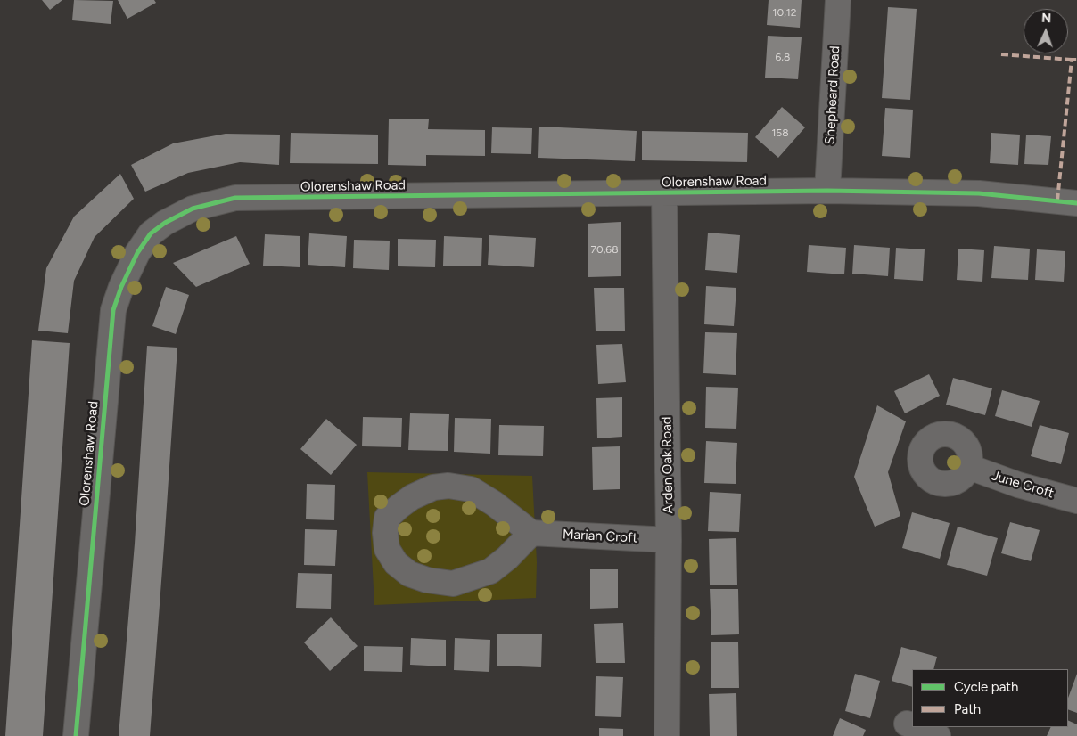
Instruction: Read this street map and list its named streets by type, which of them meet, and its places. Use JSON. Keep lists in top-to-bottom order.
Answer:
{
  "streets": {
    "street": [
      "Shepheard Road",
      "Olorenshaw Road",
      "Arden Oak Road",
      "June Croft",
      "Marian Croft"
    ]
  },
  "crossings": [
    ["Shepheard Road", "Olorenshaw Road"],
    ["Olorenshaw Road", "Arden Oak Road"],
    ["Arden Oak Road", "Marian Croft"]
  ],
  "house_numbers": [
    "10,12",
    "6,8",
    "158",
    "70,68"
  ],
  "legend": ["Cycle path", "Path"],
  "north": "top"
}
